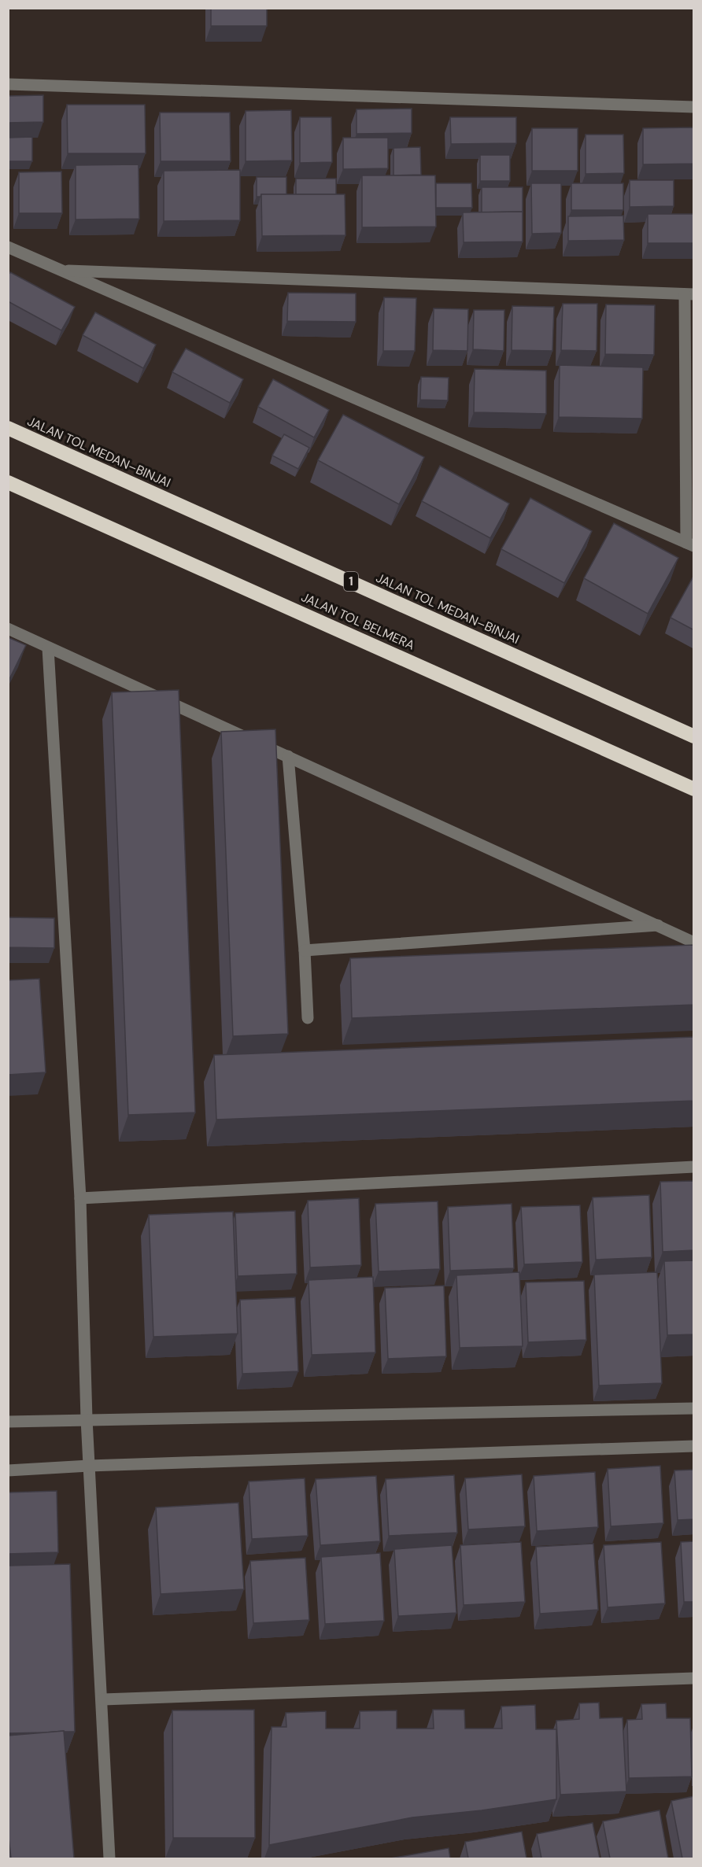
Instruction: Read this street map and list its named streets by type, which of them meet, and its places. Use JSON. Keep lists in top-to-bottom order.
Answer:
{
  "streets": {
    "highway": ["JALAN TOL MEDAN–BINJAI", "1", "JALAN TOL BELMERA"]
  }
}
